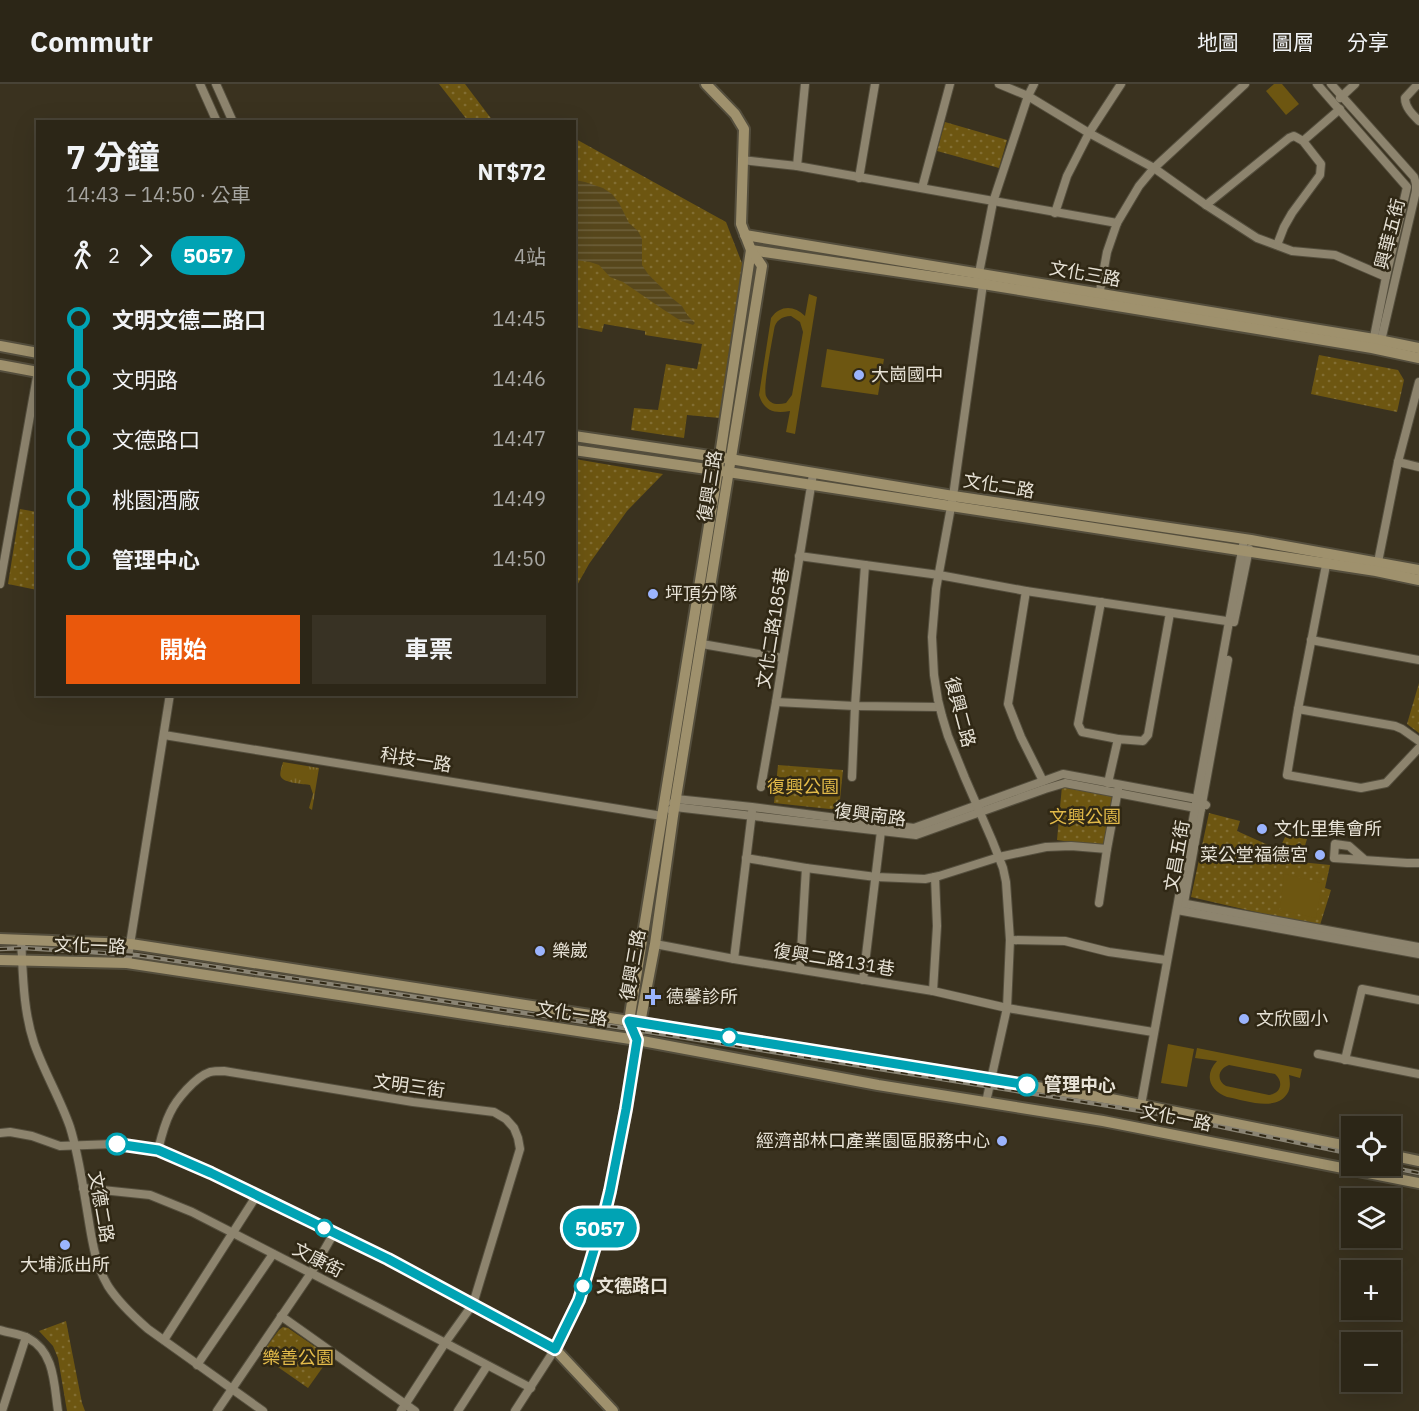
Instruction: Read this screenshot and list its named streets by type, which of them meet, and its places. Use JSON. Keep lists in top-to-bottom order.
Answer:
{
  "streets": {
    "street": [
      "興華五街",
      "文化三路",
      "復興三路",
      "文化二路",
      "文化二路185巷",
      "復興二路",
      "科技一路",
      "復興南路",
      "文昌五街",
      "文化一路",
      "復興二路131巷",
      "文明三街",
      "文德二路",
      "文康街"
    ]
  },
  "crossings": [
    ["興華五街", "文化三路"],
    ["文化三路", "復興三路"],
    ["文化三路", "復興二路"],
    ["復興三路", "文化二路"],
    ["復興三路", "科技一路"],
    ["復興三路", "復興南路"],
    ["復興三路", "文化一路"],
    ["復興三路", "復興二路131巷"],
    ["文化二路", "文化二路185巷"],
    ["文化二路", "復興二路"],
    ["文化二路", "文昌五街"],
    ["復興二路", "復興南路"],
    ["復興二路", "文化一路"],
    ["復興二路", "復興二路131巷"],
    ["復興南路", "文昌五街"],
    ["文昌五街", "文化一路"],
    ["文昌五街", "復興二路131巷"],
    ["文化一路", "文德二路"],
    ["文德二路", "文康街"]
  ],
  "parks": ["復興公園", "文興公園", "樂善公園"],
  "places": {
    "other": [
      "大崗國中",
      "坪頂分隊",
      "文化里集會所",
      "菜公堂福德宮",
      "樂崴",
      "文欣國小",
      "管理中心",
      "經濟部林口產業園區服務中心",
      "大埔派出所",
      "文德路口"
    ],
    "health": ["德馨診所"]
  },
  "lines": ["bus line 5057"],
  "page": {
    "header": "Commutr",
    "nav": ["地圖", "圖層", "分享"],
    "on_map": "5057",
    "heading": ["7 分鐘", "14:43 – 14:50 · 公車", "NT$72"],
    "legs": ["2", "5057", "4站"],
    "list": [
      {
        "name": "文明文德二路口",
        "value": "14:45"
      },
      {
        "name": "文明路",
        "value": "14:46"
      },
      {
        "name": "文德路口",
        "value": "14:47"
      },
      {
        "name": "桃園酒廠",
        "value": "14:49"
      },
      {
        "name": "管理中心",
        "value": "14:50"
      }
    ],
    "buttons": ["開始", "車票"],
    "map_buttons": ["+", "−"]
  }
}
